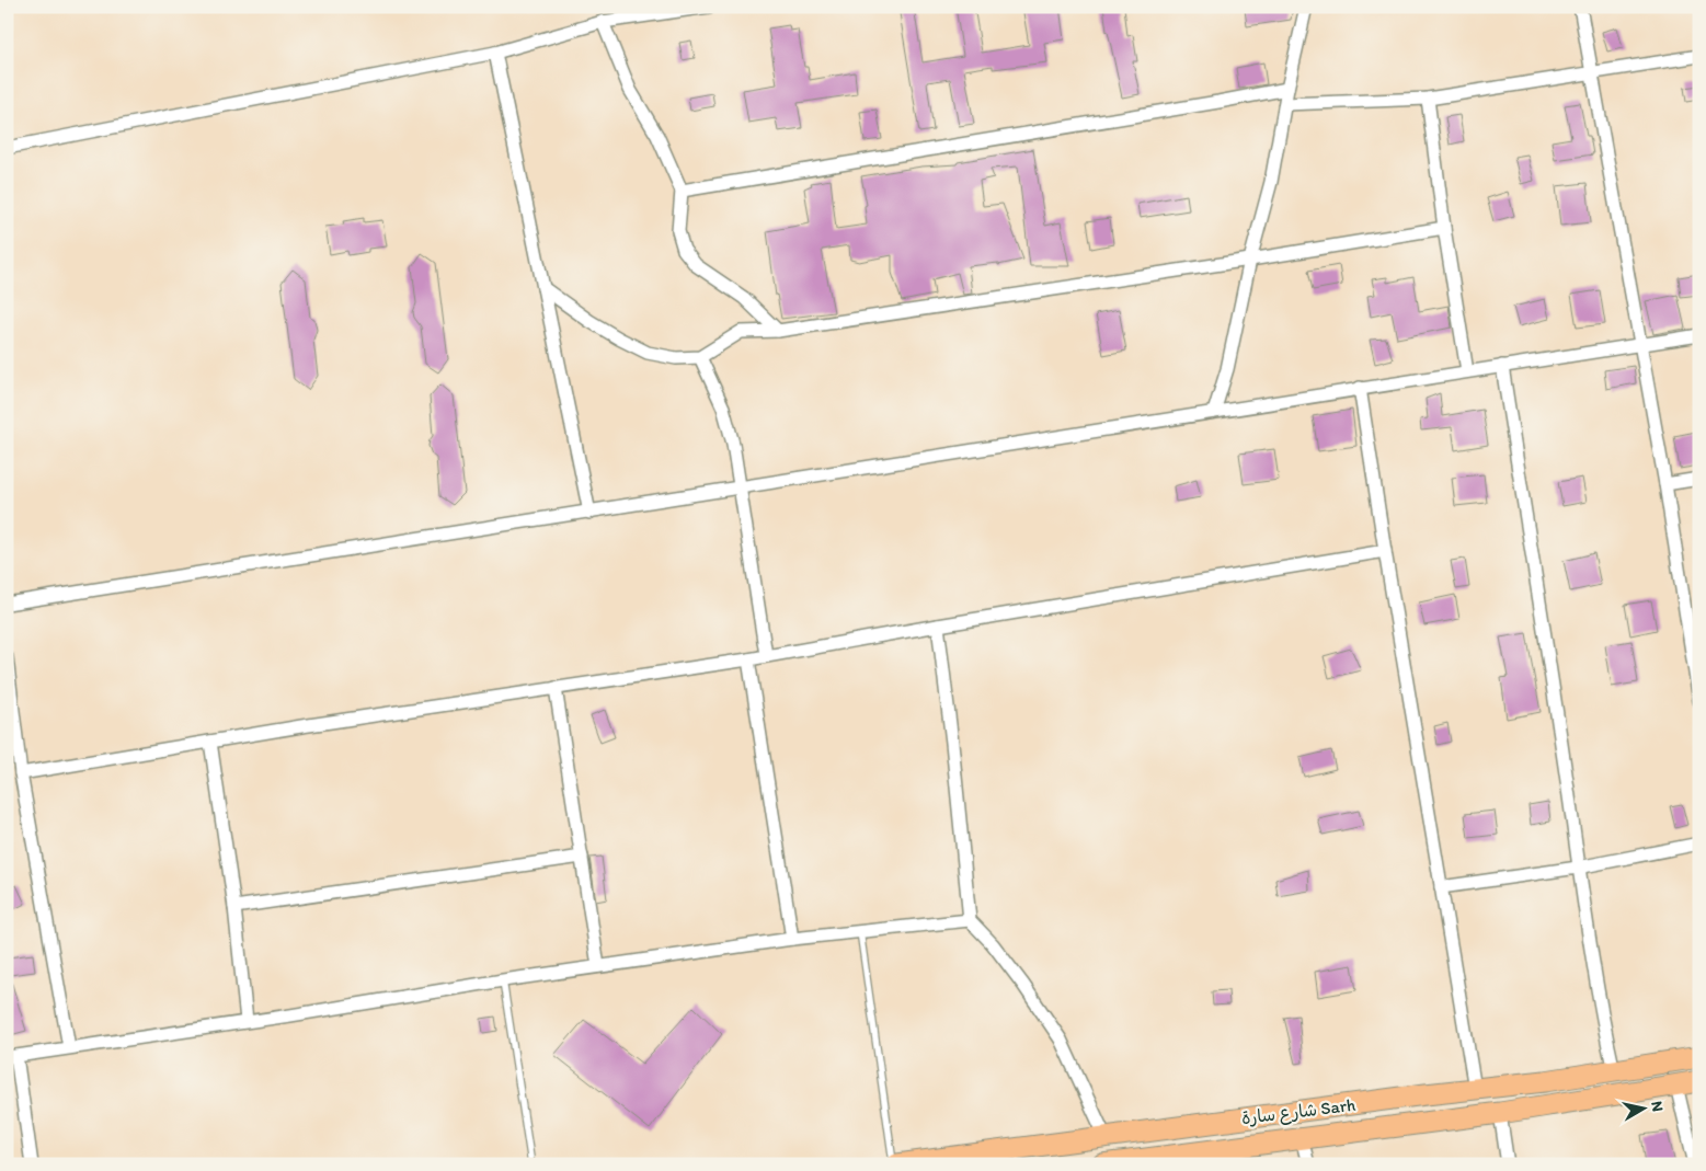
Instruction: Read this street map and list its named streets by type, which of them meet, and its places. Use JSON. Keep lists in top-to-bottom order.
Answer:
{
  "streets": {
    "highway": ["شارع سارة Sarh"]
  },
  "north": "right"
}
